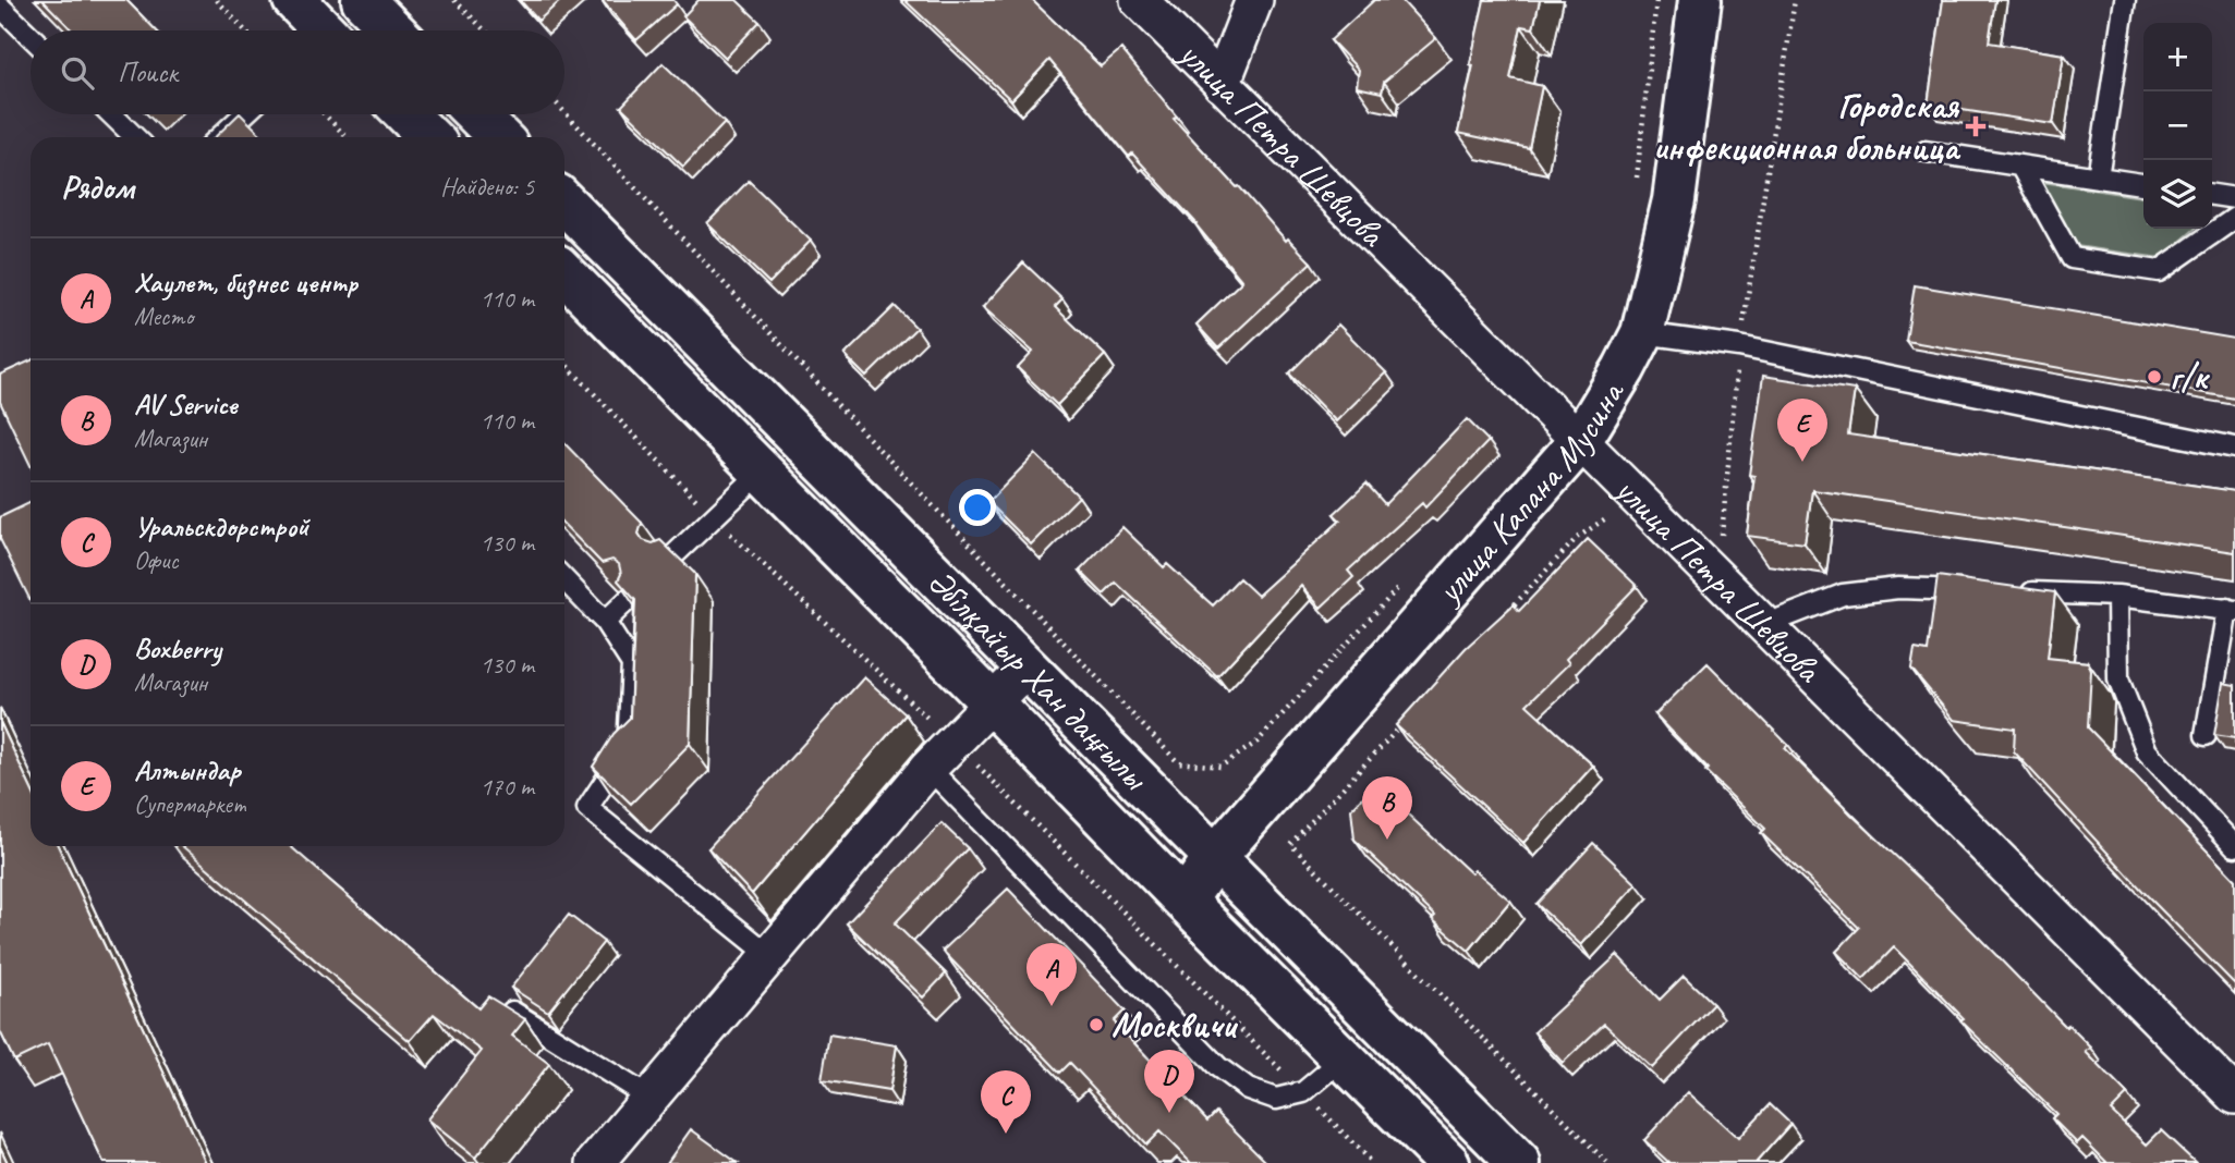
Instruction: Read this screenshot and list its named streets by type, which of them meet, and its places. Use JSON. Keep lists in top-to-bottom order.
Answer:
{
  "streets": {
    "main road": ["улица Капана Мусина", "Әбілқайыр Хан даңғылы"],
    "street": ["улица Петра Шевцова"]
  },
  "crossings": [
    ["улица Петра Шевцова", "улица Капана Мусина"],
    ["улица Капана Мусина", "Әбілқайыр Хан даңғылы"]
  ],
  "places": {
    "health": ["Городская инфекционная больница"],
    "other": ["г/к", "Москвичи"]
  },
  "page": {
    "map_buttons": ["+", "−"],
    "search": "Поиск",
    "heading": ["Рядом", "Найдено: 5"],
    "list": [
      {
        "mark": "A",
        "name": "Хаулет, бизнес центр",
        "note": "Место",
        "value": "110 m"
      },
      {
        "mark": "B",
        "name": "AV Service",
        "note": "Магазин",
        "value": "110 m"
      },
      {
        "mark": "C",
        "name": "Уральскдорстрой",
        "note": "Офис",
        "value": "130 m"
      },
      {
        "mark": "D",
        "name": "Boxberry",
        "note": "Магазин",
        "value": "130 m"
      },
      {
        "mark": "E",
        "name": "Алтындар",
        "note": "Супермаркет",
        "value": "170 m"
      }
    ],
    "pins": [
      "E",
      "B",
      "A",
      "D",
      "C"
    ]
  }
}
